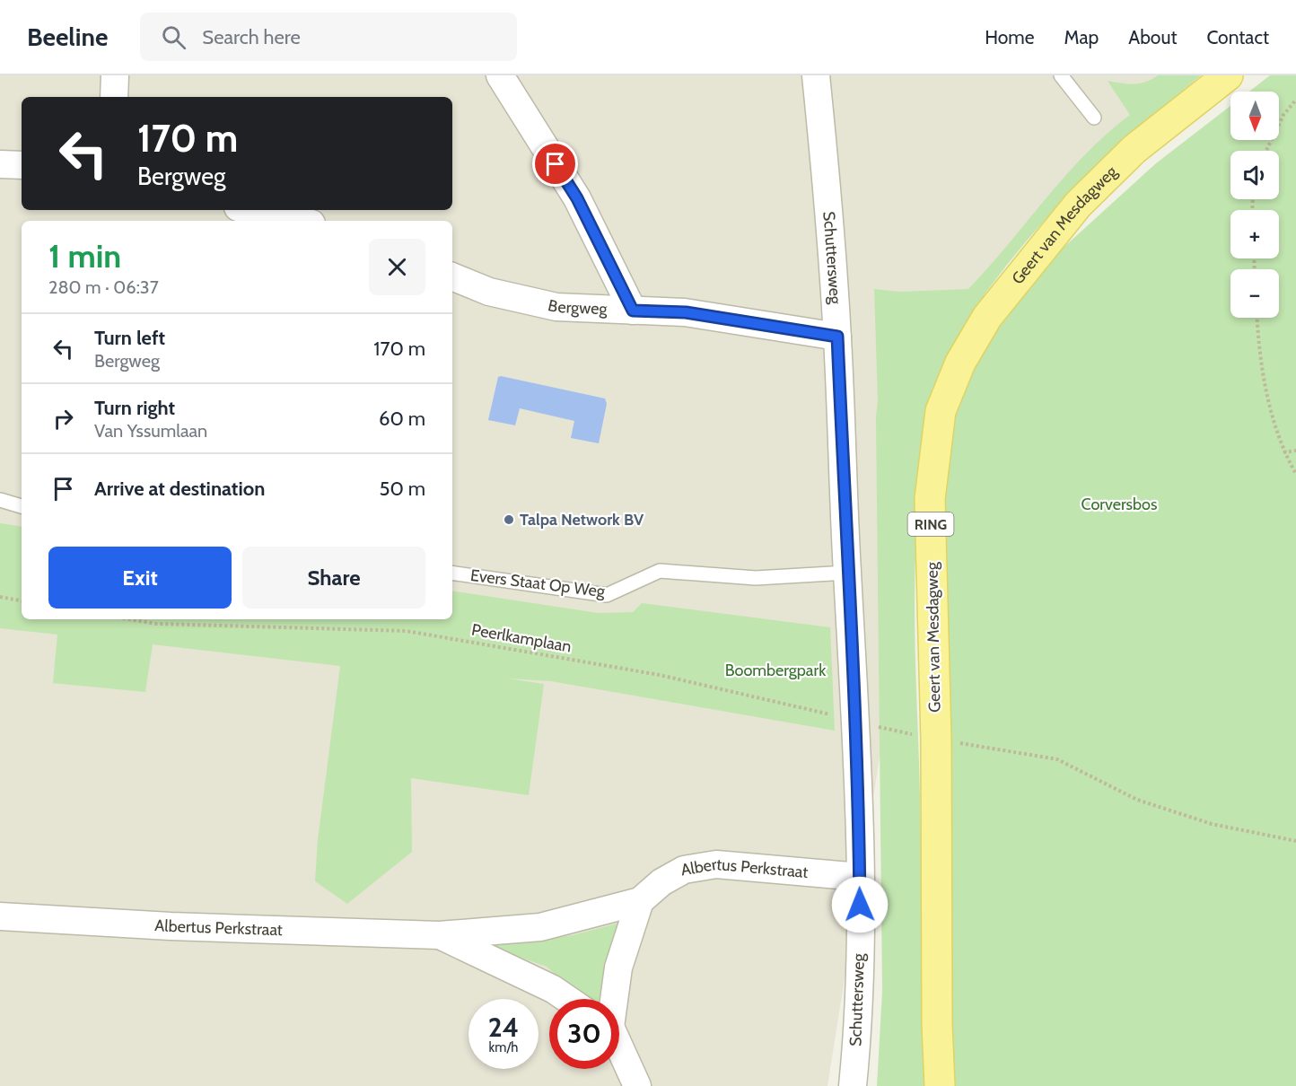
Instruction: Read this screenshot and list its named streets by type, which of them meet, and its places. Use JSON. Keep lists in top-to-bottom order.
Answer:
{
  "streets": {
    "main road": ["Geert van Mesdagweg", "RING"],
    "street": ["Schuttersweg", "Bergweg", "Albertus Perkstraat"],
    "lane": ["Evers Staat Op Weg"],
    "path": ["Peerlkamplaan"]
  },
  "crossings": [
    ["Geert van Mesdagweg", "Peerlkamplaan"],
    ["Schuttersweg", "Bergweg"],
    ["Schuttersweg", "Evers Staat Op Weg"],
    ["Schuttersweg", "Peerlkamplaan"],
    ["Schuttersweg", "Albertus Perkstraat"]
  ],
  "parks": ["Corversbos", "Boombergpark"],
  "places": ["Talpa Network BV"],
  "north": "bottom",
  "page": {
    "header": "Beeline",
    "search": "Search here",
    "nav": [
      "Home",
      "Map",
      "About",
      "Contact"
    ],
    "map_buttons": ["+", "−"],
    "turn": ["170 m", "Bergweg"],
    "heading": ["1 min", "280 m · 06:37"],
    "list": [
      {
        "name": "Turn left",
        "note": "Bergweg",
        "value": "170 m"
      },
      {
        "name": "Turn right",
        "note": "Van Yssumlaan",
        "value": "60 m"
      },
      {
        "name": "Arrive at destination",
        "value": "50 m"
      }
    ],
    "buttons": ["Exit", "Share"],
    "speed": "24 km/h",
    "limit": "30"
  }
}
